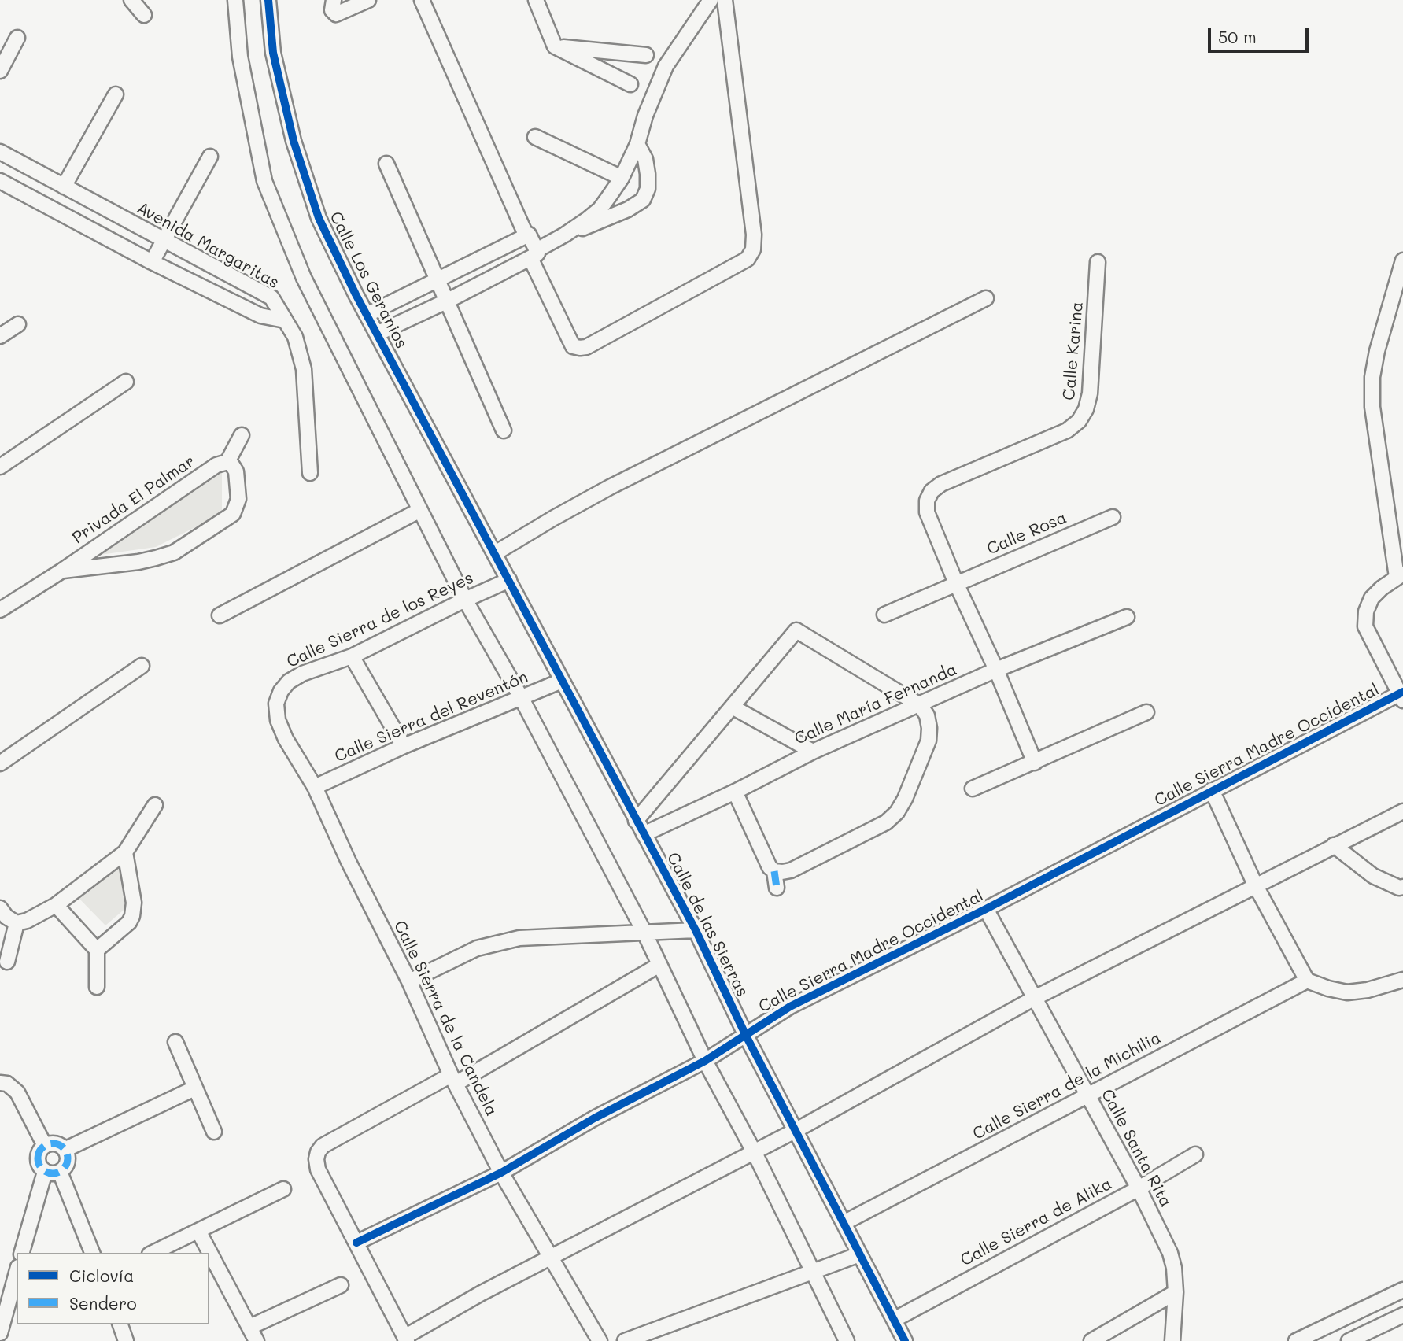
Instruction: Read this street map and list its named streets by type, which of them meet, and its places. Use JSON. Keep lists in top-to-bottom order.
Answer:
{
  "streets": {
    "street": [
      "Avenida Margaritas",
      "Calle Los Geranios",
      "Calle Karina",
      "Privada El Palmar",
      "Calle Rosa",
      "Calle Sierra de los Reyes",
      "Calle María Fernanda",
      "Calle Sierra del Reventón",
      "Calle Sierra Madre Occidental",
      "Calle de las Sierras",
      "Calle Sierra de la Candela",
      "Calle Sierra de la Michilia",
      "Calle Santa Rita",
      "Calle Sierra de Alika"
    ]
  },
  "crossings": [
    ["Calle Los Geranios", "Calle de las Sierras"],
    ["Calle Karina", "Calle Rosa"],
    ["Calle Sierra de los Reyes", "Calle de las Sierras"],
    ["Calle Sierra de los Reyes", "Calle Sierra de la Candela"],
    ["Calle María Fernanda", "Calle de las Sierras"],
    ["Calle Sierra del Reventón", "Calle de las Sierras"],
    ["Calle Sierra del Reventón", "Calle Sierra de la Candela"],
    ["Calle Sierra Madre Occidental", "Calle de las Sierras"],
    ["Calle Sierra Madre Occidental", "Calle Sierra de la Candela"],
    ["Calle Sierra Madre Occidental", "Calle Santa Rita"],
    ["Calle de las Sierras", "Calle Sierra de la Michilia"],
    ["Calle de las Sierras", "Calle Sierra de Alika"],
    ["Calle Sierra de la Michilia", "Calle Santa Rita"],
    ["Calle Santa Rita", "Calle Sierra de Alika"]
  ],
  "legend": ["Ciclovía", "Sendero"],
  "scale_bar": "50 m"
}
